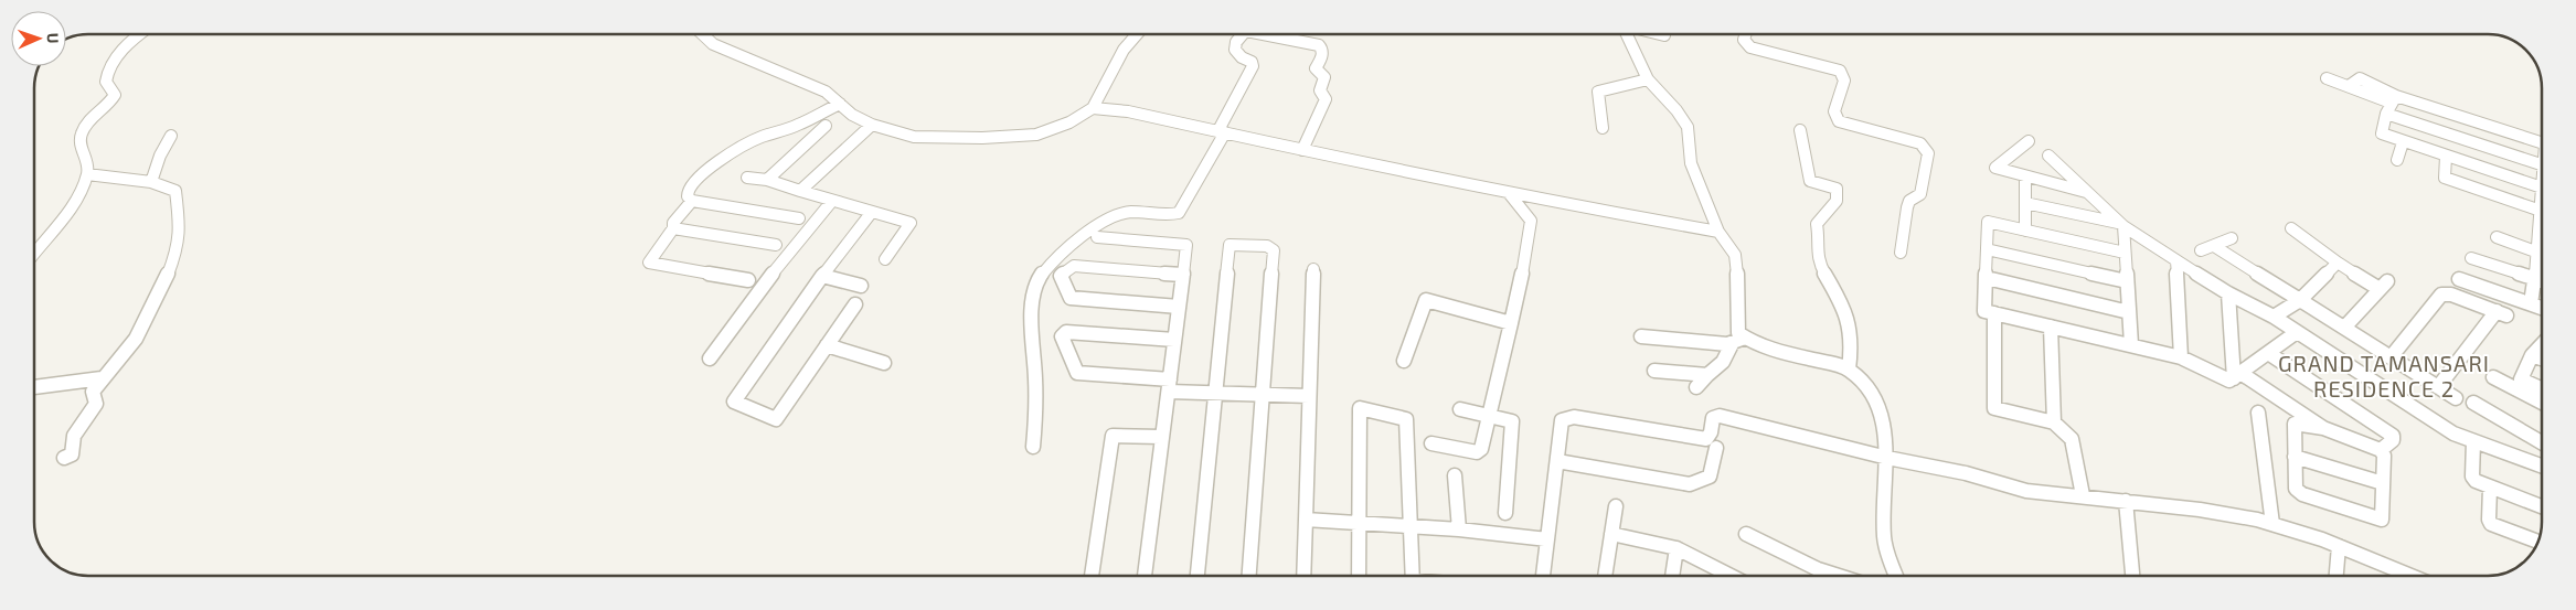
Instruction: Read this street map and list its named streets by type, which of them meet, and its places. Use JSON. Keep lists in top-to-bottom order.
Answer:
{
  "districts": ["GRAND TAMANSARI RESIDENCE 2"],
  "north": "right"
}
